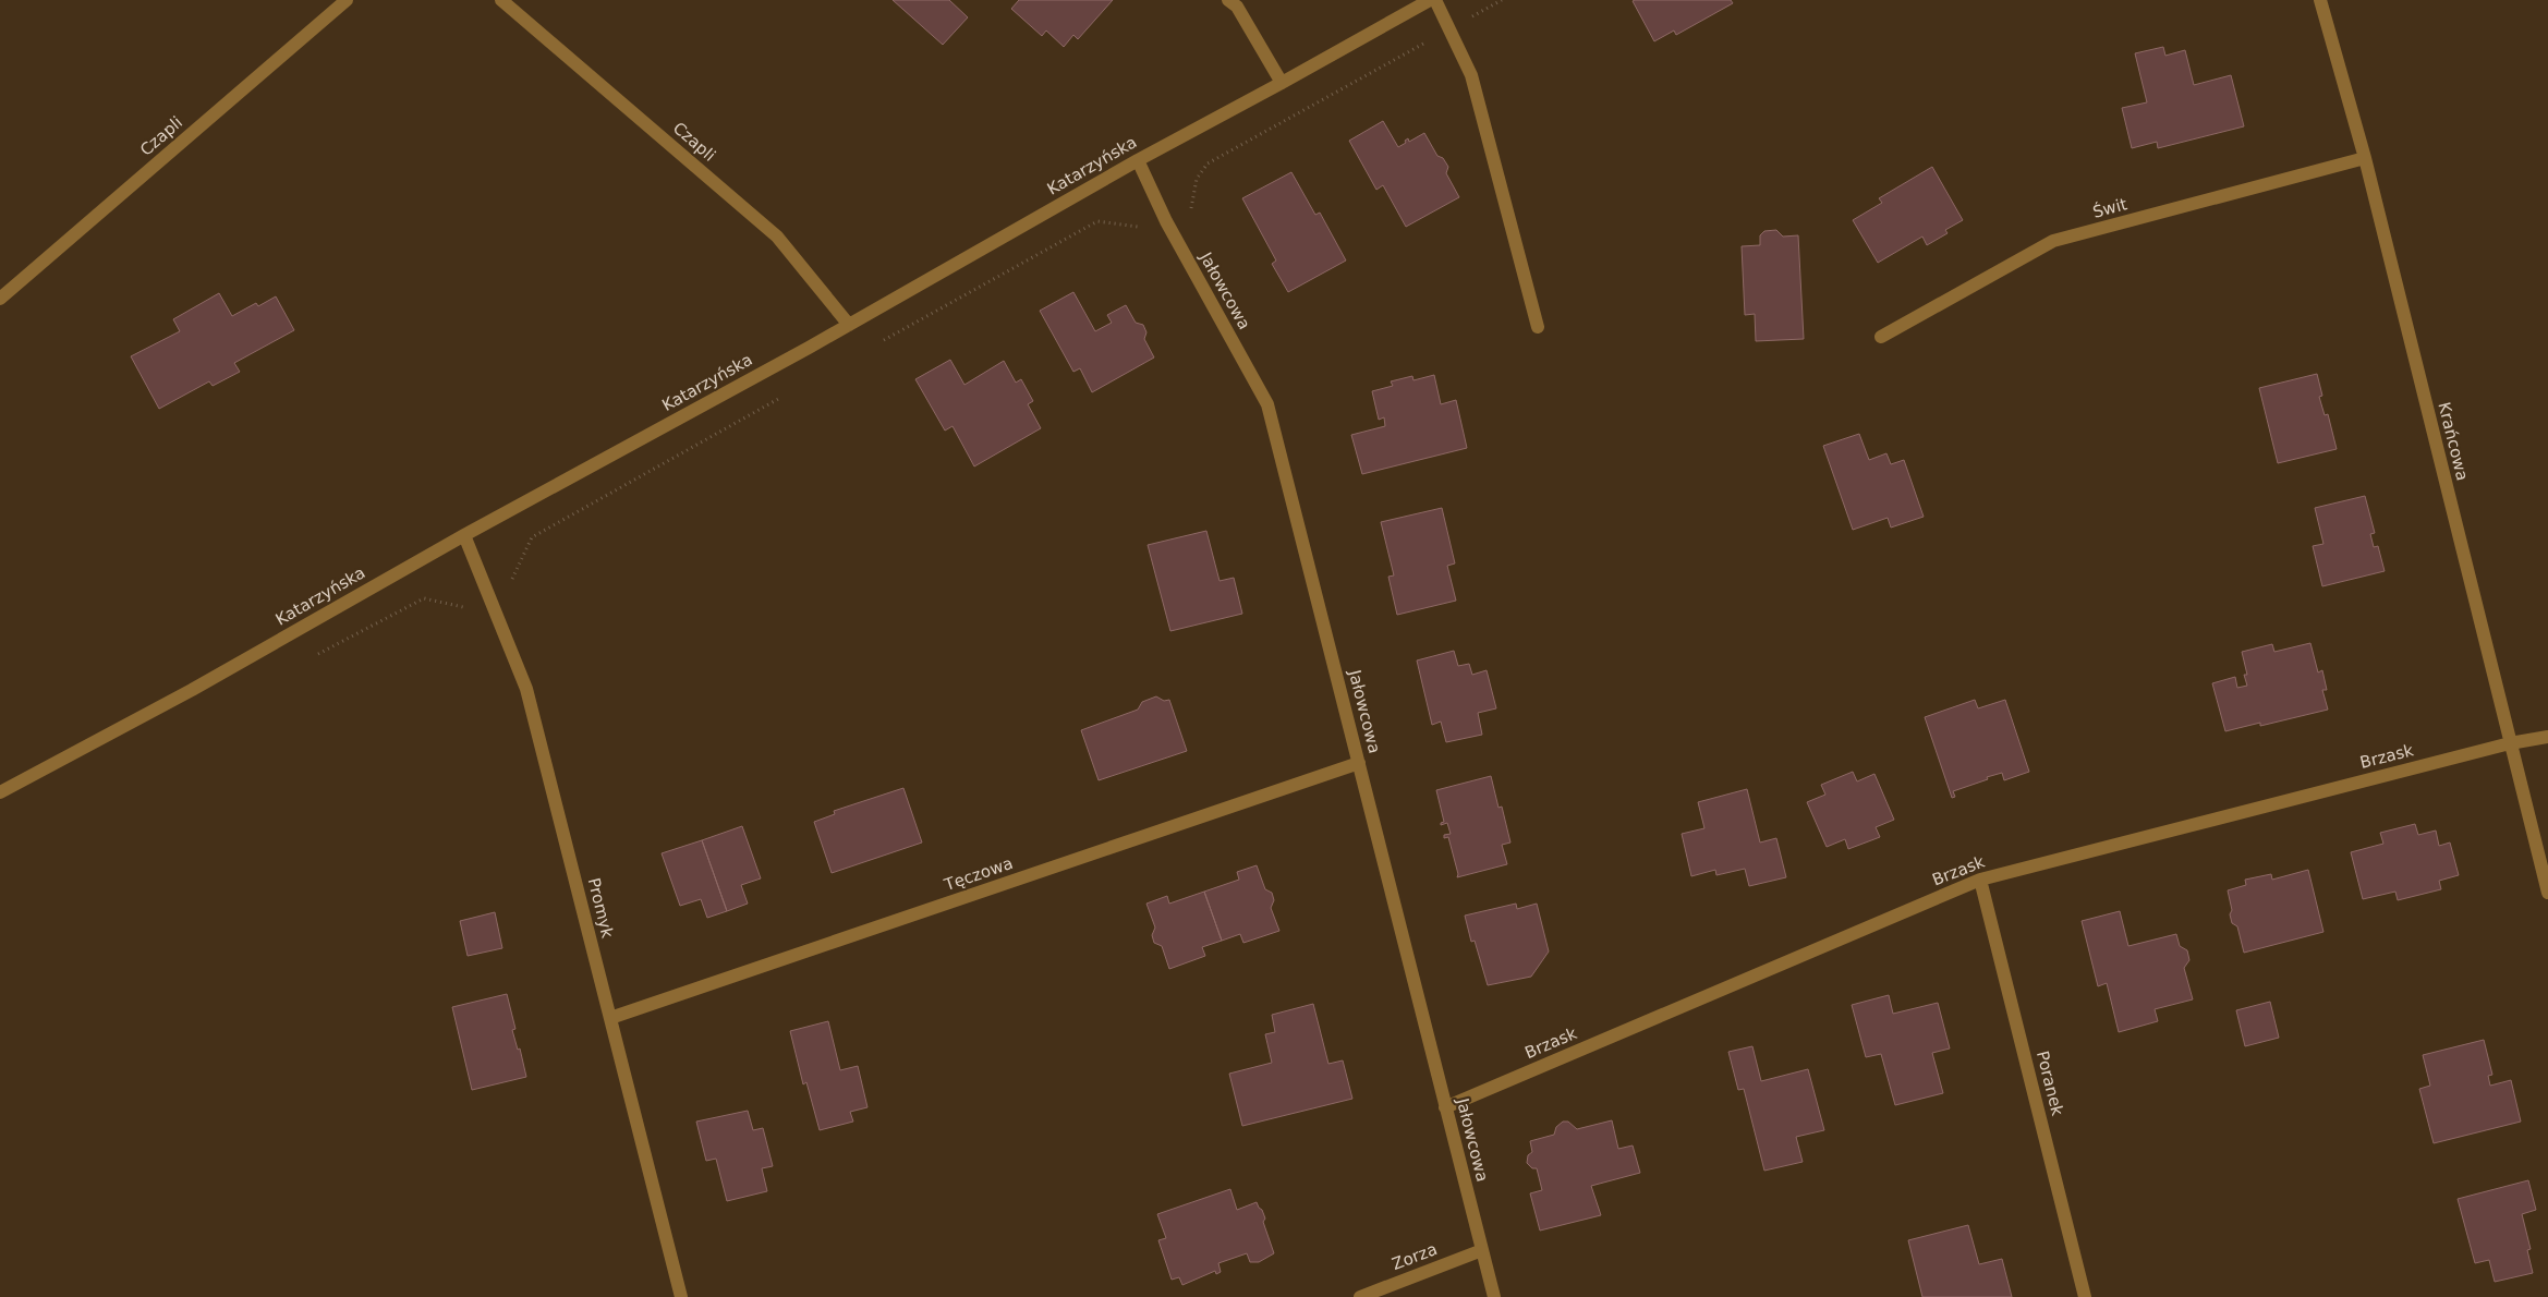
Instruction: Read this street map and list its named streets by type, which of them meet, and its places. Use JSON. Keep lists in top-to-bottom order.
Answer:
{
  "streets": {
    "street": [
      "Czapli",
      "Katarzyńska",
      "Świt",
      "Jałowcowa",
      "Krańcowa",
      "Brzask",
      "Tęczowa",
      "Promyk",
      "Poranek",
      "Zorza"
    ]
  },
  "crossings": [
    ["Czapli", "Katarzyńska"],
    ["Katarzyńska", "Jałowcowa"],
    ["Katarzyńska", "Promyk"],
    ["Świt", "Krańcowa"],
    ["Jałowcowa", "Brzask"],
    ["Jałowcowa", "Tęczowa"],
    ["Jałowcowa", "Zorza"],
    ["Krańcowa", "Brzask"],
    ["Brzask", "Poranek"],
    ["Tęczowa", "Promyk"]
  ]
}
